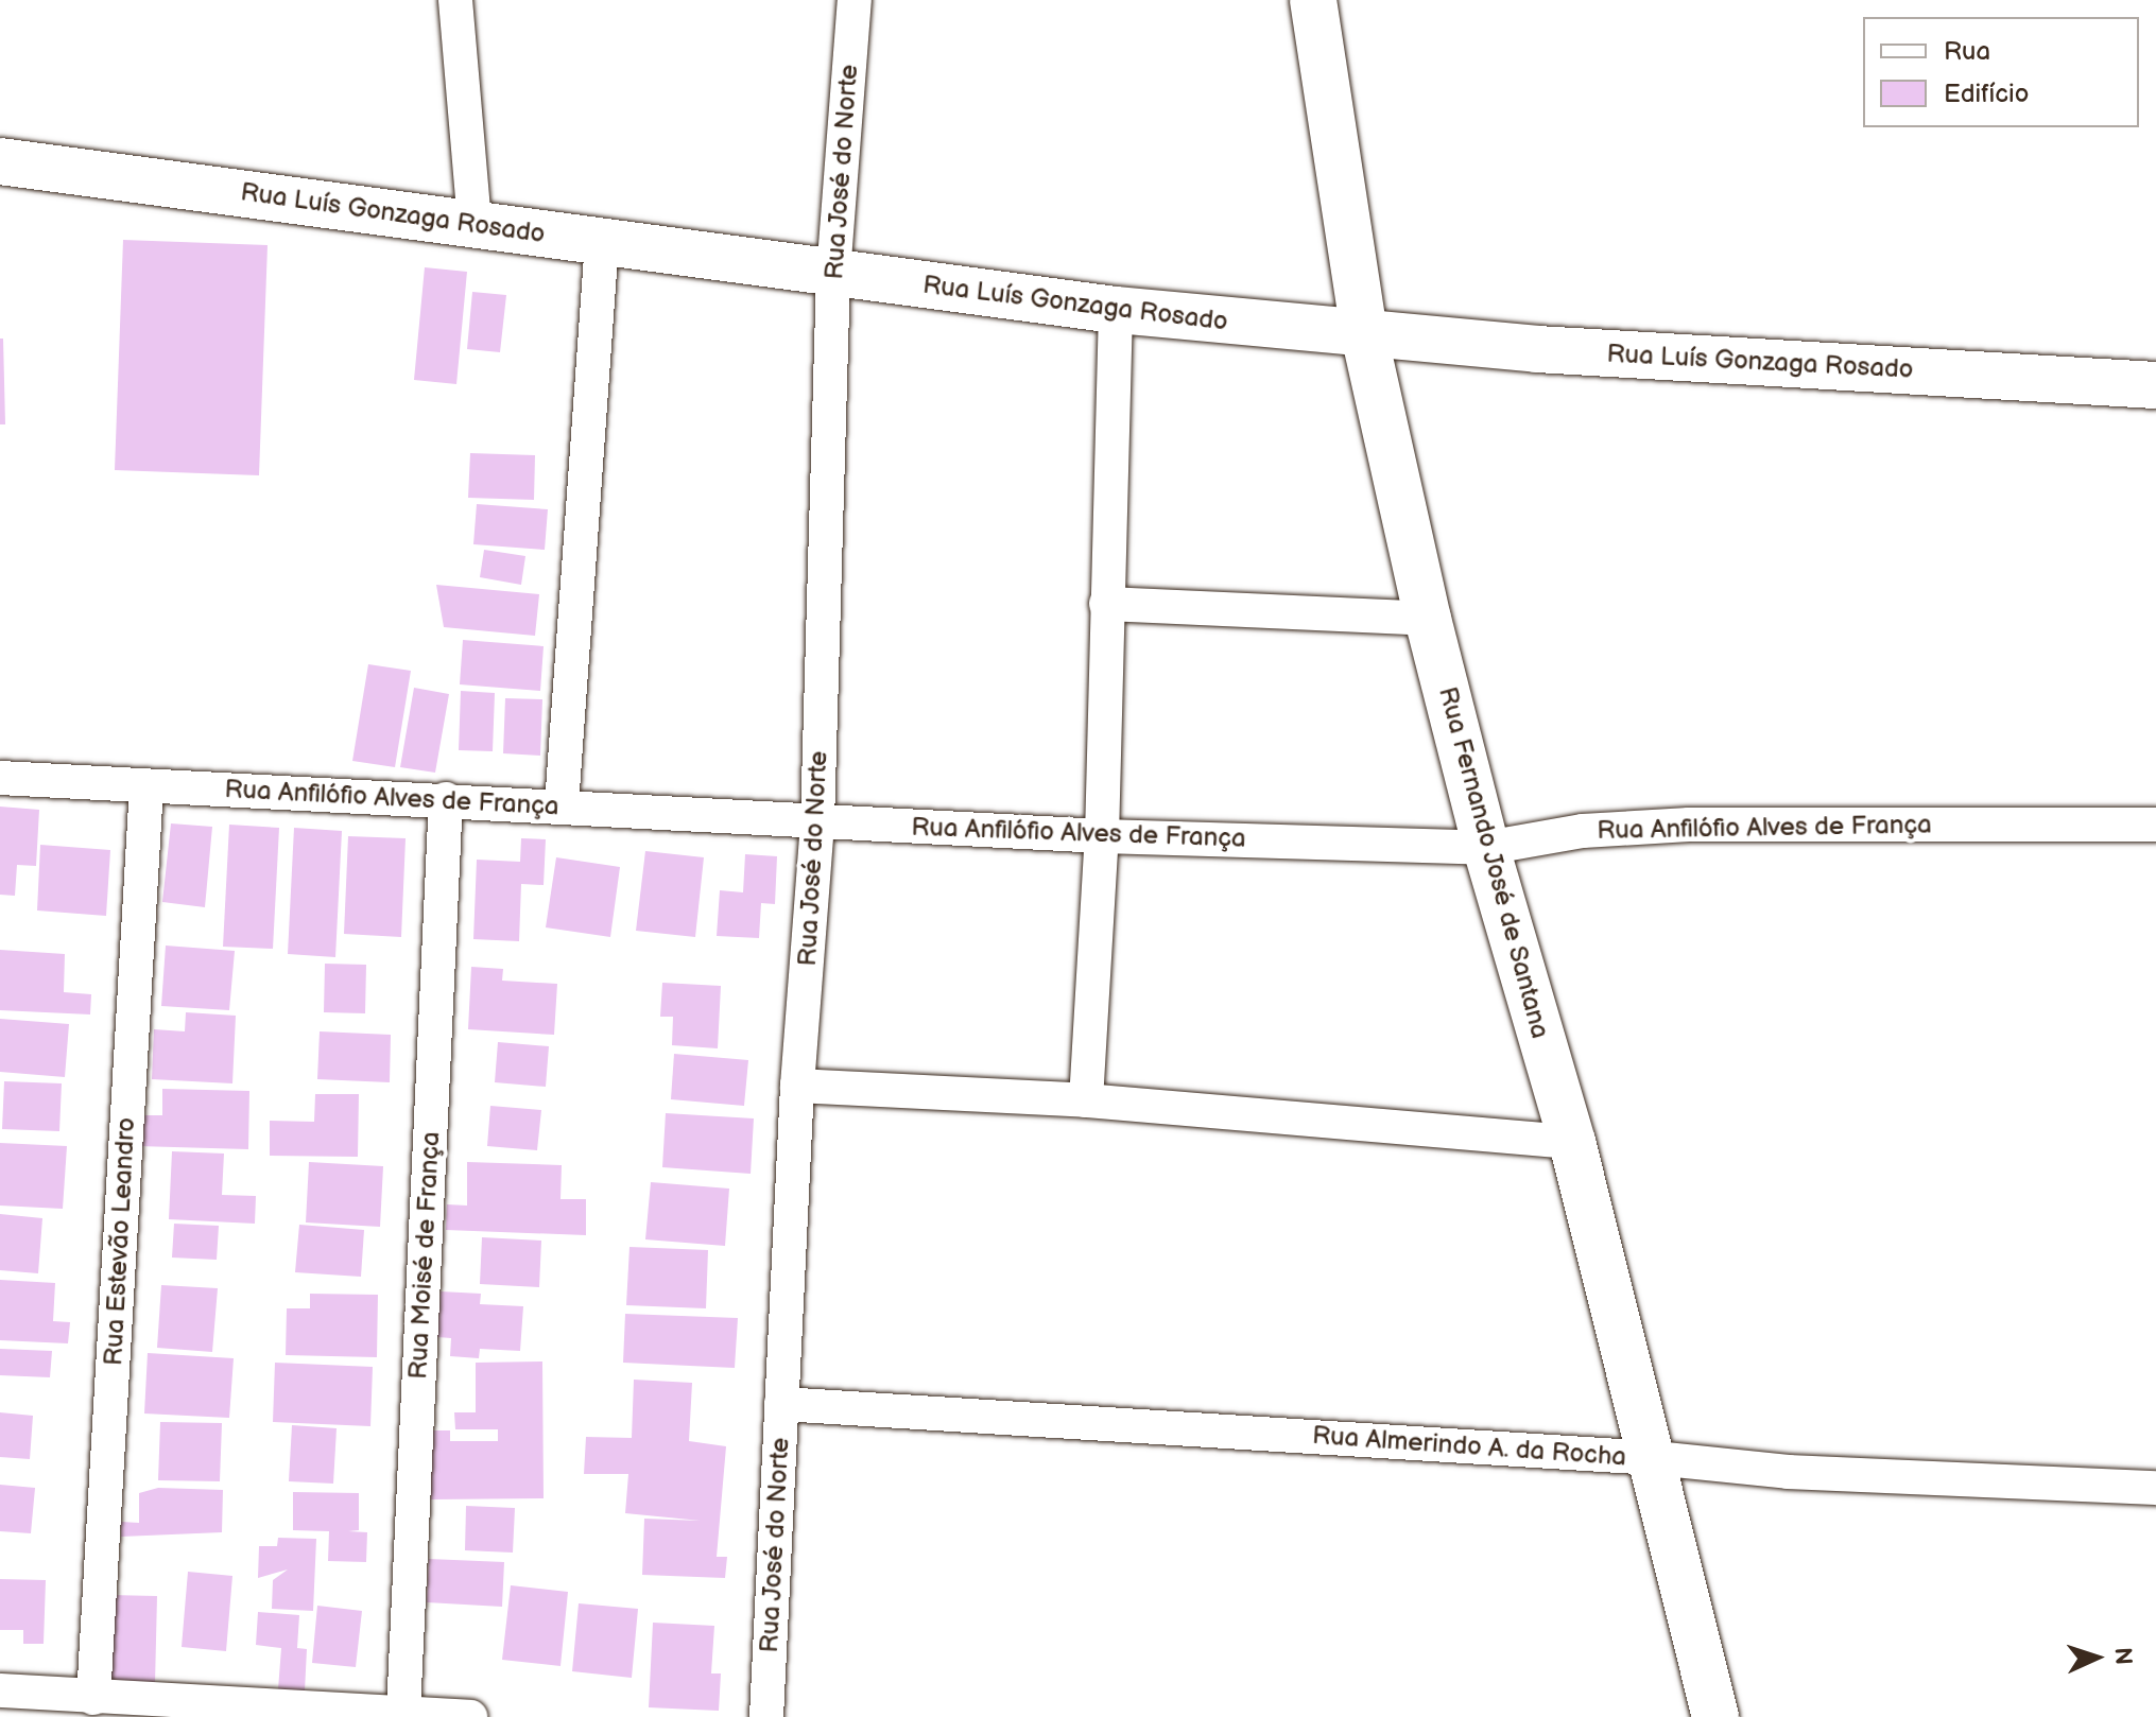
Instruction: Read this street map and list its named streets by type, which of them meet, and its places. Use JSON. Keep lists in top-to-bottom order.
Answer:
{
  "streets": {
    "street": [
      "Rua José do Norte",
      "Rua Luís Gonzaga Rosado",
      "Rua Anfilófio Alves de França",
      "Rua Fernando José de Santana",
      "Rua Estevão Leandro",
      "Rua Moisé de França",
      "Rua Almerindo A. da Rocha"
    ]
  },
  "crossings": [
    ["Rua José do Norte", "Rua Luís Gonzaga Rosado"],
    ["Rua José do Norte", "Rua Anfilófio Alves de França"],
    ["Rua José do Norte", "Rua Almerindo A. da Rocha"],
    ["Rua Luís Gonzaga Rosado", "Rua Fernando José de Santana"],
    ["Rua Anfilófio Alves de França", "Rua Fernando José de Santana"],
    ["Rua Anfilófio Alves de França", "Rua Estevão Leandro"],
    ["Rua Anfilófio Alves de França", "Rua Moisé de França"],
    ["Rua Fernando José de Santana", "Rua Almerindo A. da Rocha"]
  ],
  "legend": ["Rua", "Edifício"],
  "north": "right"
}
